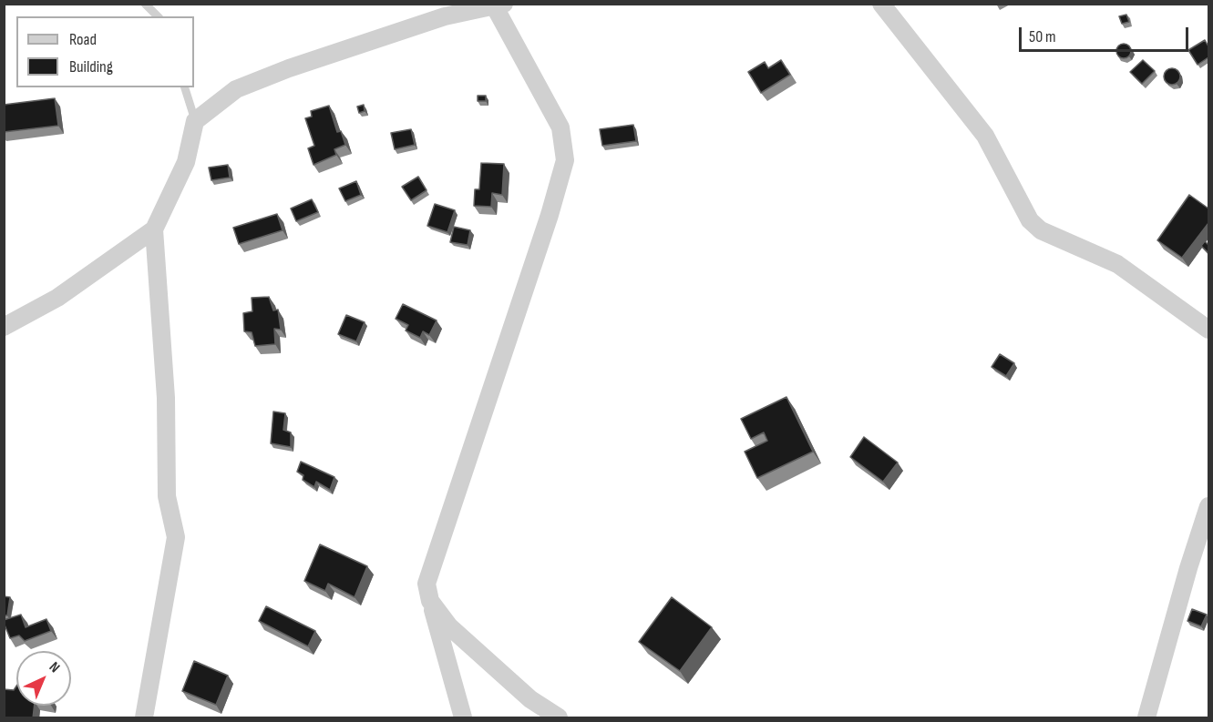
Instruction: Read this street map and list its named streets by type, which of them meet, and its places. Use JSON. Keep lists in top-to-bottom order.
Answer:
{
  "legend": ["Road", "Building"],
  "scale_bar": "50 m",
  "north": "top right"
}
